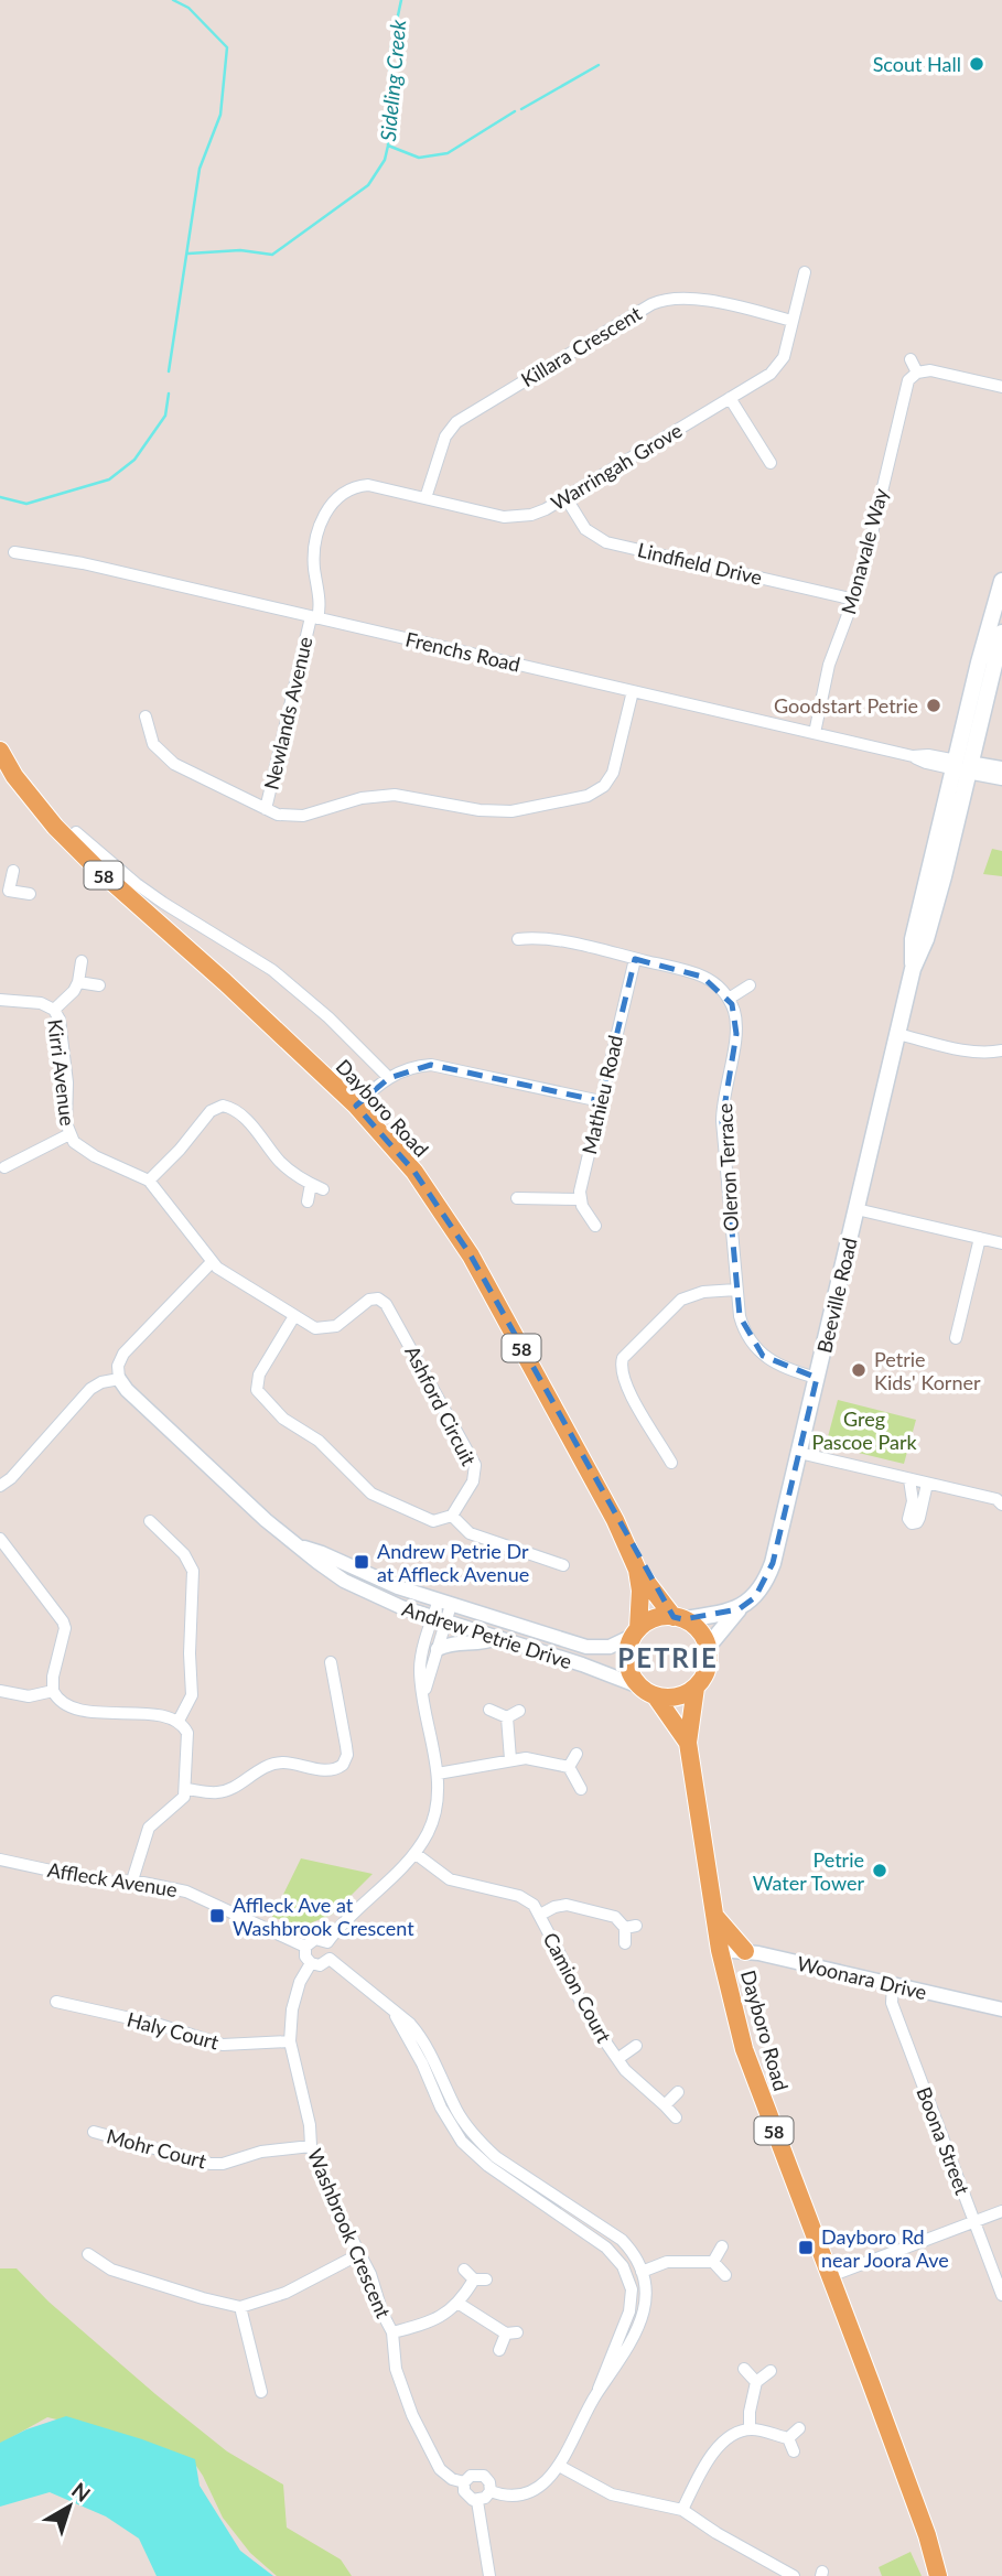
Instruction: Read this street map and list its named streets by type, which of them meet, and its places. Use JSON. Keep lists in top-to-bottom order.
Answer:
{
  "streets": {
    "main road": ["58", "Dayboro Road", "Beeville Road"],
    "street": [
      "Killara Crescent",
      "Warringah Grove",
      "Monavale Way",
      "Lindfield Drive",
      "Frenchs Road",
      "Newlands Avenue",
      "Kirri Avenue",
      "Mathieu Road",
      "Oleron Terrace",
      "Ashford Circuit",
      "Andrew Petrie Drive",
      "Affleck Avenue",
      "Woonara Drive",
      "Camion Court",
      "Haly Court",
      "Boona Street",
      "Mohr Court",
      "Washbrook Crescent"
    ]
  },
  "crossings": [
    ["Killara Crescent", "Warringah Grove"],
    ["Warringah Grove", "Lindfield Drive"],
    ["Warringah Grove", "Frenchs Road"],
    ["Warringah Grove", "Newlands Avenue"],
    ["Monavale Way", "Lindfield Drive"],
    ["Monavale Way", "Frenchs Road"],
    ["Frenchs Road", "Newlands Avenue"],
    ["Frenchs Road", "Beeville Road"],
    ["58", "Dayboro Road"],
    ["58", "Beeville Road"],
    ["58", "Andrew Petrie Drive"],
    ["Kirri Avenue", "Ashford Circuit"],
    ["Dayboro Road", "Beeville Road"],
    ["Dayboro Road", "Andrew Petrie Drive"],
    ["Dayboro Road", "Woonara Drive"],
    ["Oleron Terrace", "Beeville Road"],
    ["Beeville Road", "Andrew Petrie Drive"],
    ["Affleck Avenue", "Washbrook Crescent"],
    ["Woonara Drive", "Boona Street"],
    ["Haly Court", "Washbrook Crescent"],
    ["Mohr Court", "Washbrook Crescent"]
  ],
  "districts": ["PETRIE"],
  "water": ["Sideling Creek"],
  "parks": ["Greg Pascoe Park"],
  "places": {
    "other": [
      "Scout Hall",
      "Goodstart Petrie",
      "Petrie Kids' Korner",
      "Petrie Water Tower"
    ],
    "transit": ["Andrew Petrie Dr at Affleck Avenue", "Affleck Ave at Washbrook Crescent", "Dayboro Rd near Joora Ave"]
  },
  "north": "top right"
}
